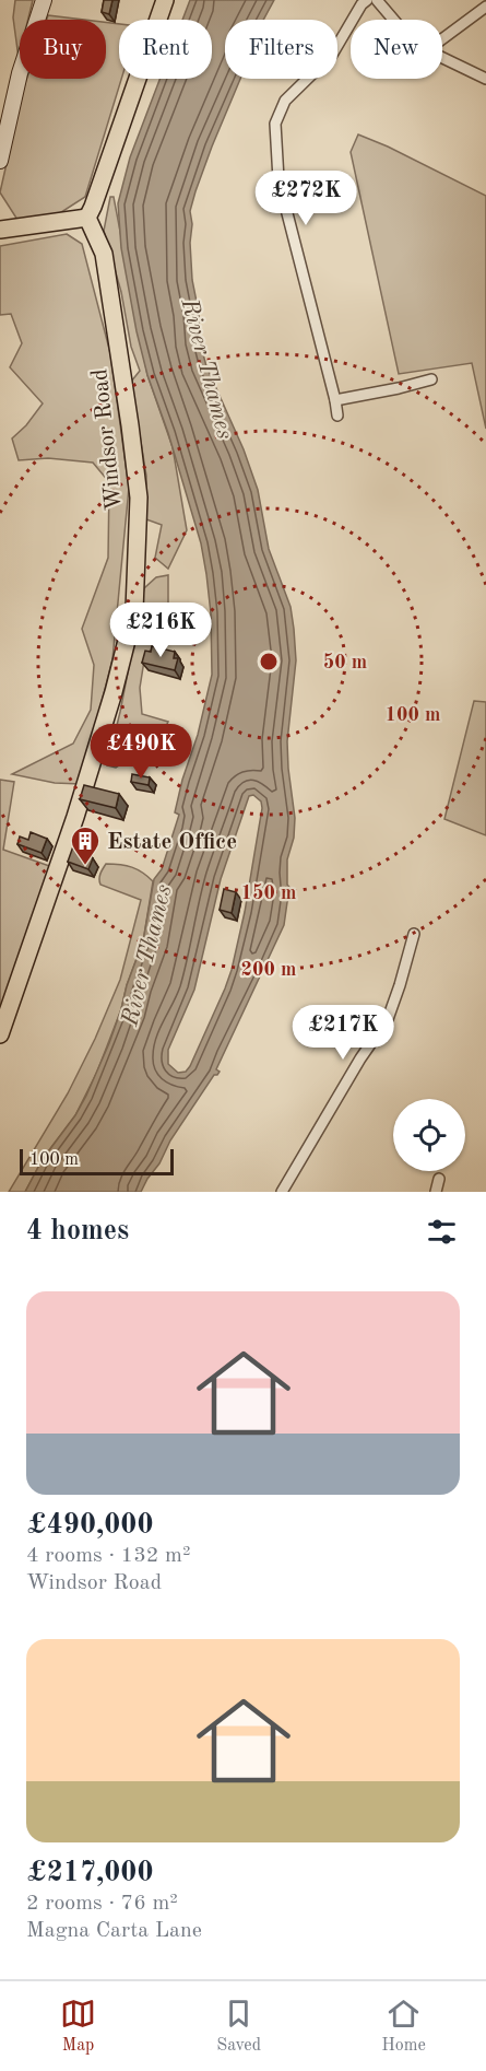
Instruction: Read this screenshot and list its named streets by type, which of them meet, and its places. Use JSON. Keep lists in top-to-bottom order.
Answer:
{
  "streets": {
    "main road": ["Windsor Road"]
  },
  "water": ["River Thames"],
  "places": {
    "building": ["Estate Office"]
  },
  "scale_bar": "100 m",
  "page": {
    "chip": [
      "Buy",
      "Rent",
      "Filters",
      "New"
    ],
    "price": [
      "£272K",
      "£216K",
      "£490K",
      "£217K"
    ],
    "scale": "100 m",
    "heading": "4 homes",
    "list": [
      {
        "name": "£490,000",
        "note": "4 rooms · 132 m² · Windsor Road"
      },
      {
        "name": "£217,000",
        "note": "2 rooms · 76 m² · Magna Carta Lane"
      }
    ],
    "tabs": ["Map", "Saved", "Home"]
  },
  "rings": [
    "50 m",
    "100 m",
    "150 m",
    "200 m"
  ]
}
